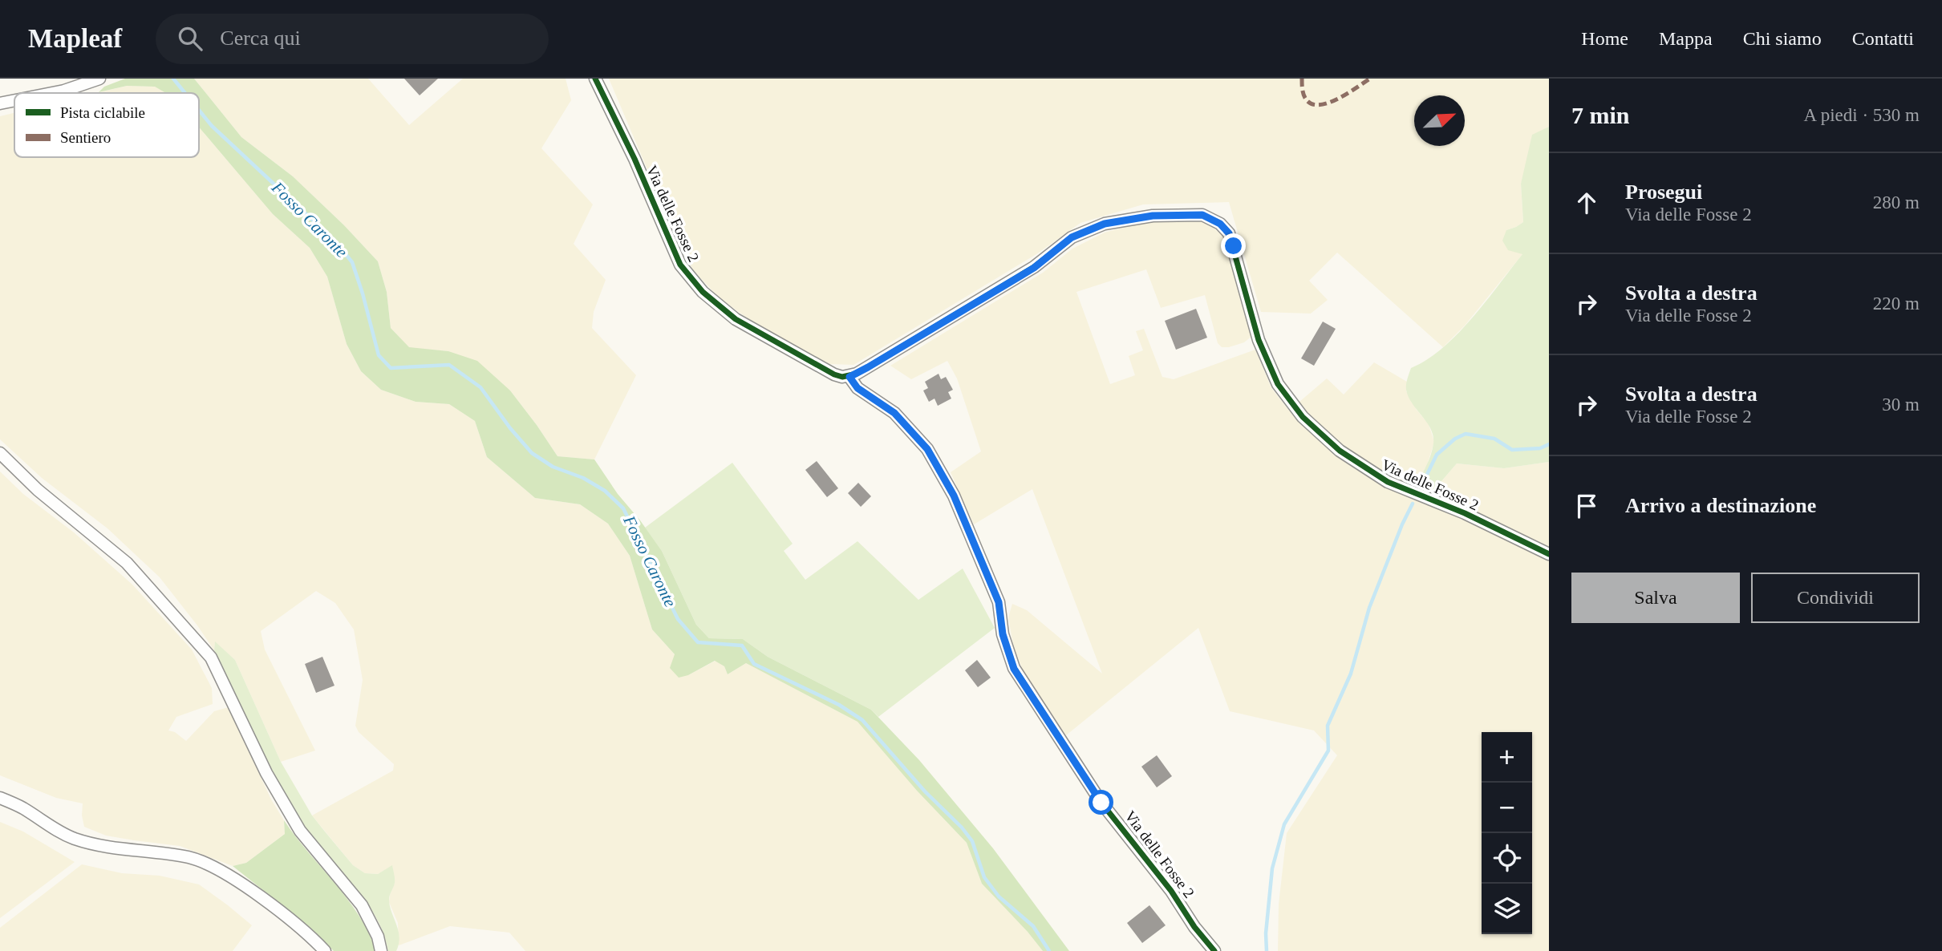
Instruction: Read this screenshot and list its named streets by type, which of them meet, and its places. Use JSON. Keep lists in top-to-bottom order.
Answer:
{
  "streets": {
    "street": ["Via delle Fosse 2"]
  },
  "water": ["Fosso Caronte"],
  "legend": ["Pista ciclabile", "Sentiero"],
  "north": "top right",
  "page": {
    "header": "Mapleaf",
    "search": "Cerca qui",
    "nav": [
      "Home",
      "Mappa",
      "Chi siamo",
      "Contatti"
    ],
    "heading": ["7 min", "A piedi · 530 m"],
    "list": [
      ["Prosegui", "Via delle Fosse 2", "280 m"],
      ["Svolta a destra", "Via delle Fosse 2", "220 m"],
      ["Svolta a destra", "Via delle Fosse 2", "30 m"],
      "Arrivo a destinazione"
    ],
    "buttons": ["Salva", "Condividi"],
    "map_buttons": ["+", "−"]
  }
}
